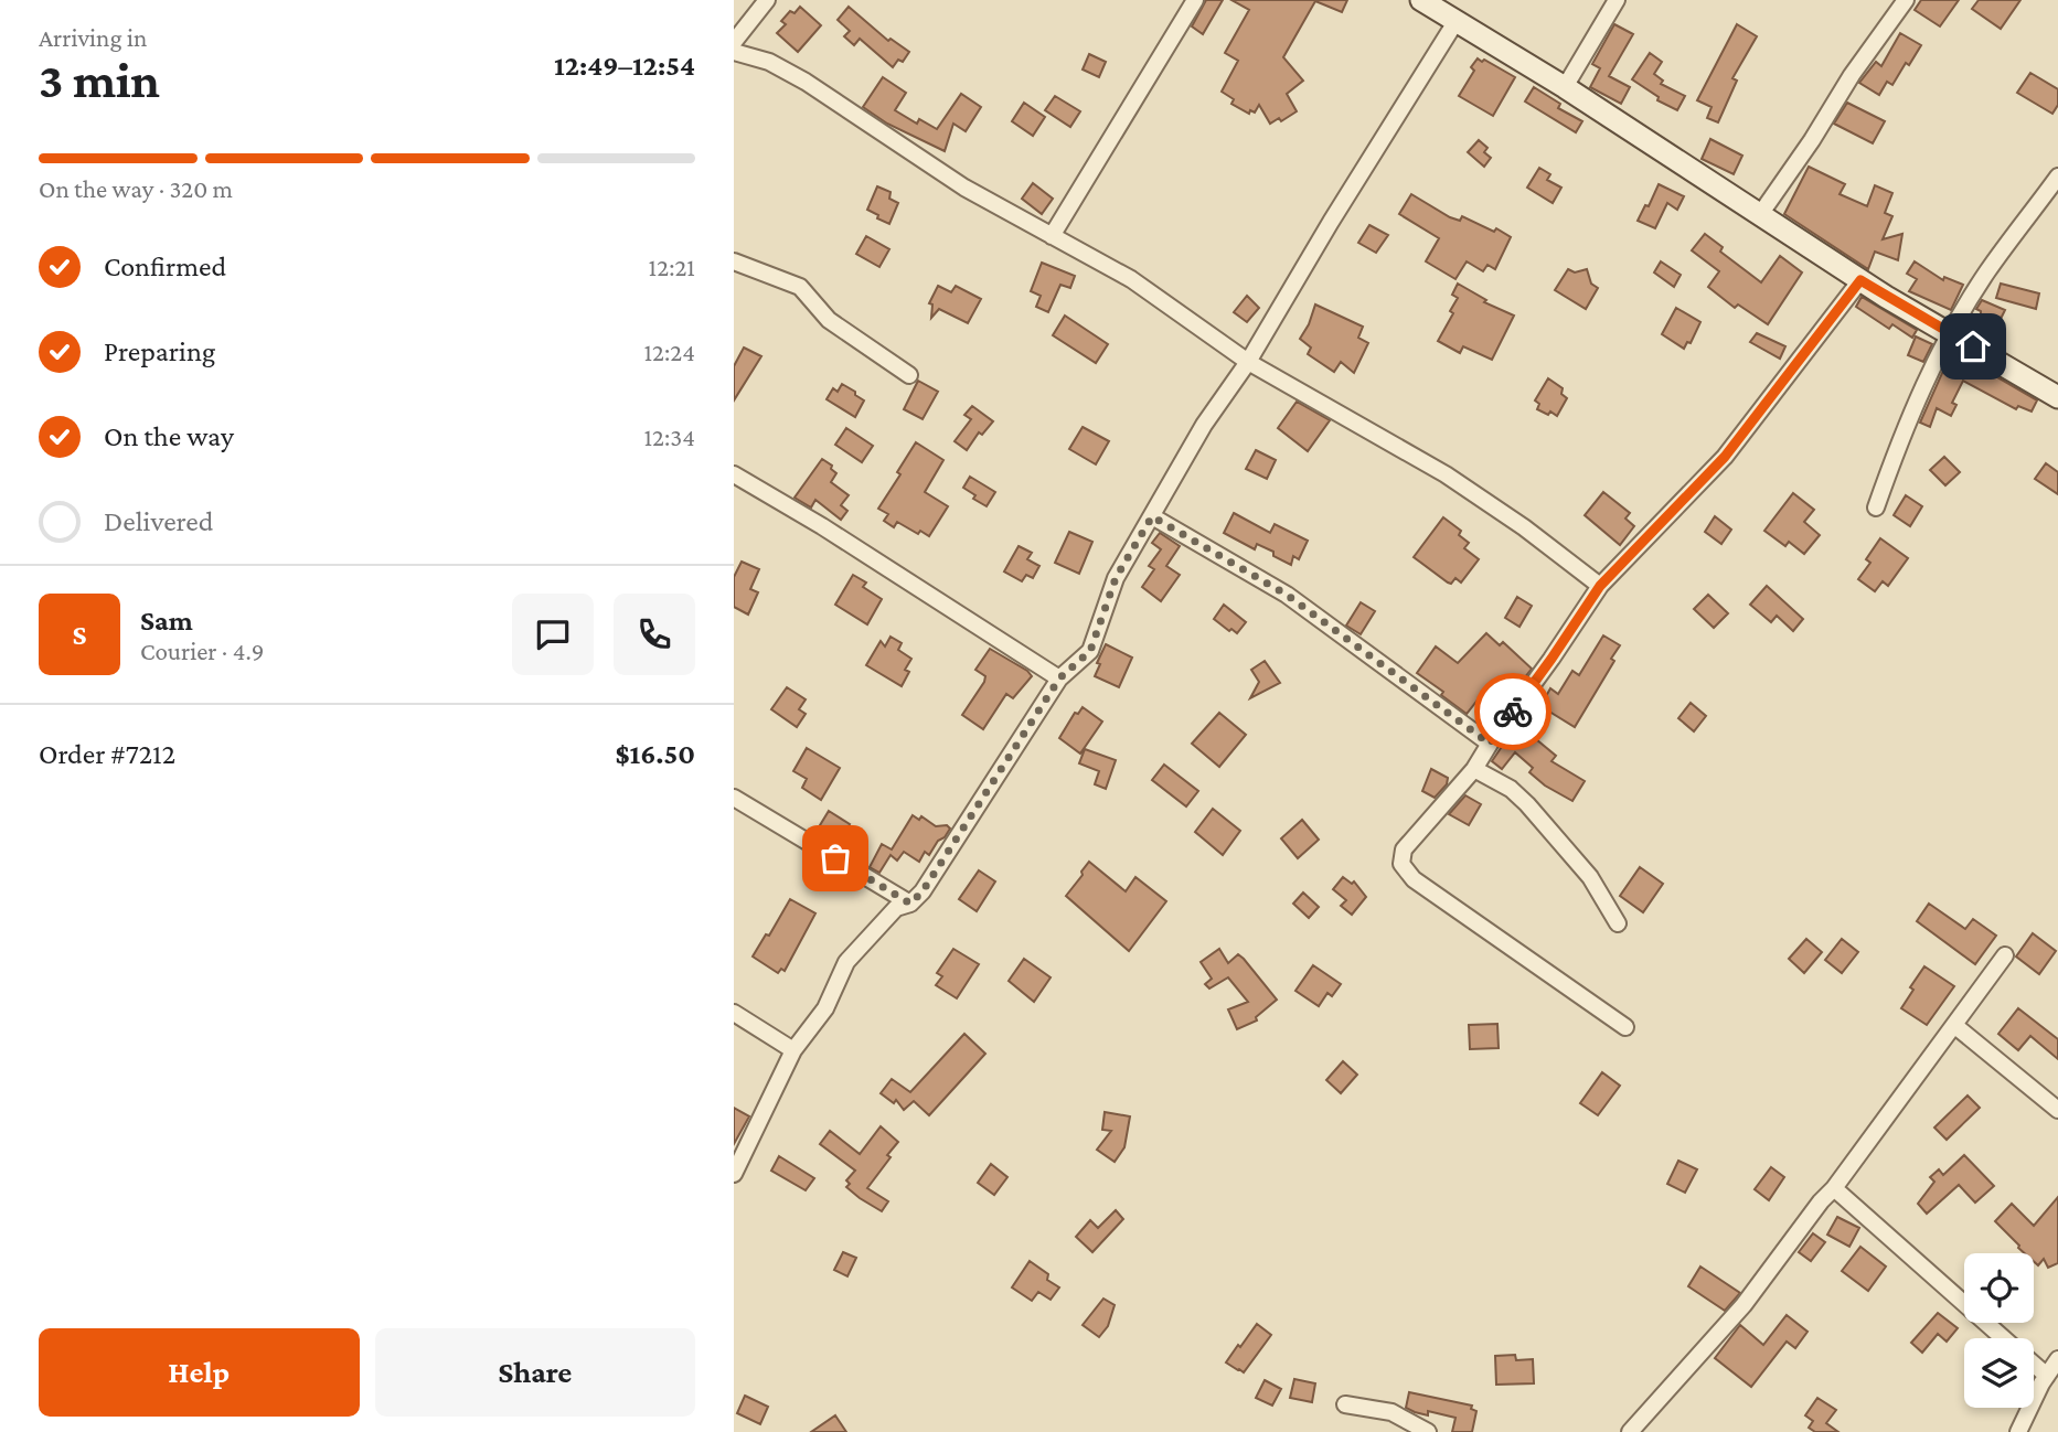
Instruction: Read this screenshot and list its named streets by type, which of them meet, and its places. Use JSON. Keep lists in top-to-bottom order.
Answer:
{
  "page": {
    "heading": ["3 min", "Arriving in", "12:49–12:54"],
    "panel": [
      "Sam",
      "Courier · 4.9",
      "Order #7212",
      "$16.50"
    ],
    "bar": "On the way · 320 m",
    "list": [
      ["Confirmed", "12:21"],
      ["Preparing", "12:24"],
      ["On the way", "12:34"],
      "Delivered"
    ],
    "round": "S",
    "buttons": ["Help", "Share"]
  }
}
